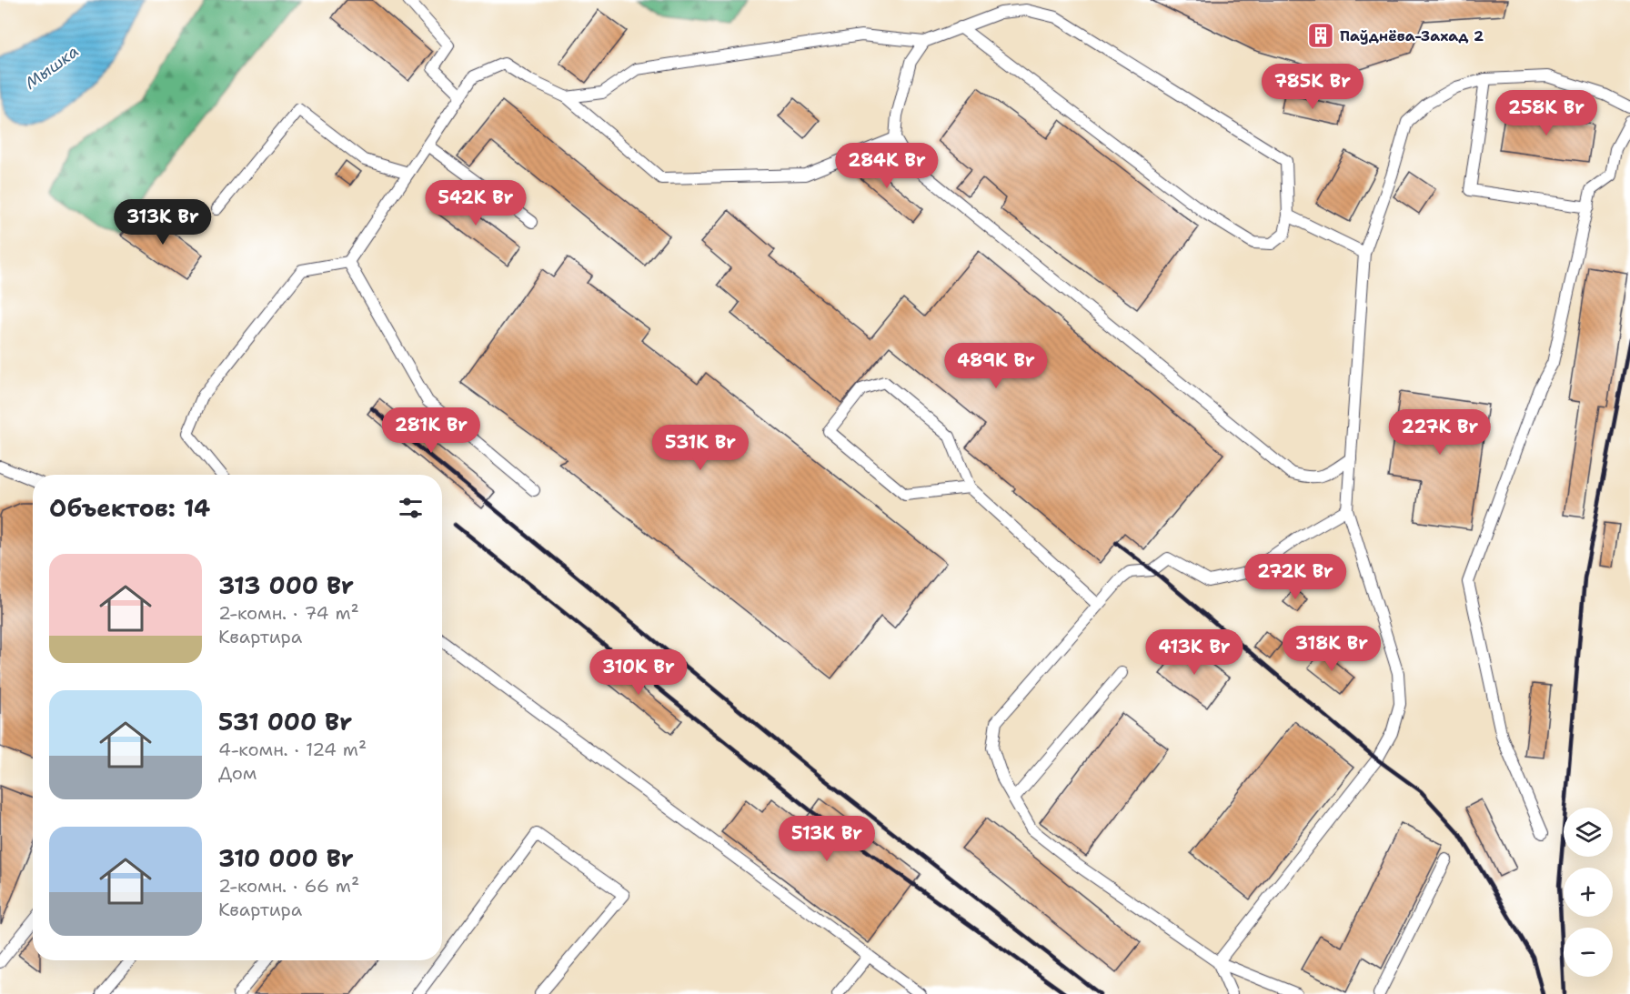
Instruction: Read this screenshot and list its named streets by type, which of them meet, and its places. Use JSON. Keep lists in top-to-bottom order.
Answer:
{
  "water": ["Мышка"],
  "places": {
    "building": ["Паўднёва-Захад 2"]
  },
  "page": {
    "price": [
      "785K Br",
      "258K Br",
      "284K Br",
      "542K Br",
      "313K Br",
      "489K Br",
      "281K Br",
      "227K Br",
      "531K Br",
      "272K Br",
      "318K Br",
      "413K Br",
      "310K Br",
      "513K Br"
    ],
    "heading": "Объектов: 14",
    "list": [
      {
        "name": "313 000 Br",
        "note": "2-комн. · 74 m² · Квартира"
      },
      {
        "name": "531 000 Br",
        "note": "4-комн. · 124 m² · Дом"
      },
      {
        "name": "310 000 Br",
        "note": "2-комн. · 66 m² · Квартира"
      }
    ],
    "map_buttons": ["+", "−"]
  }
}
